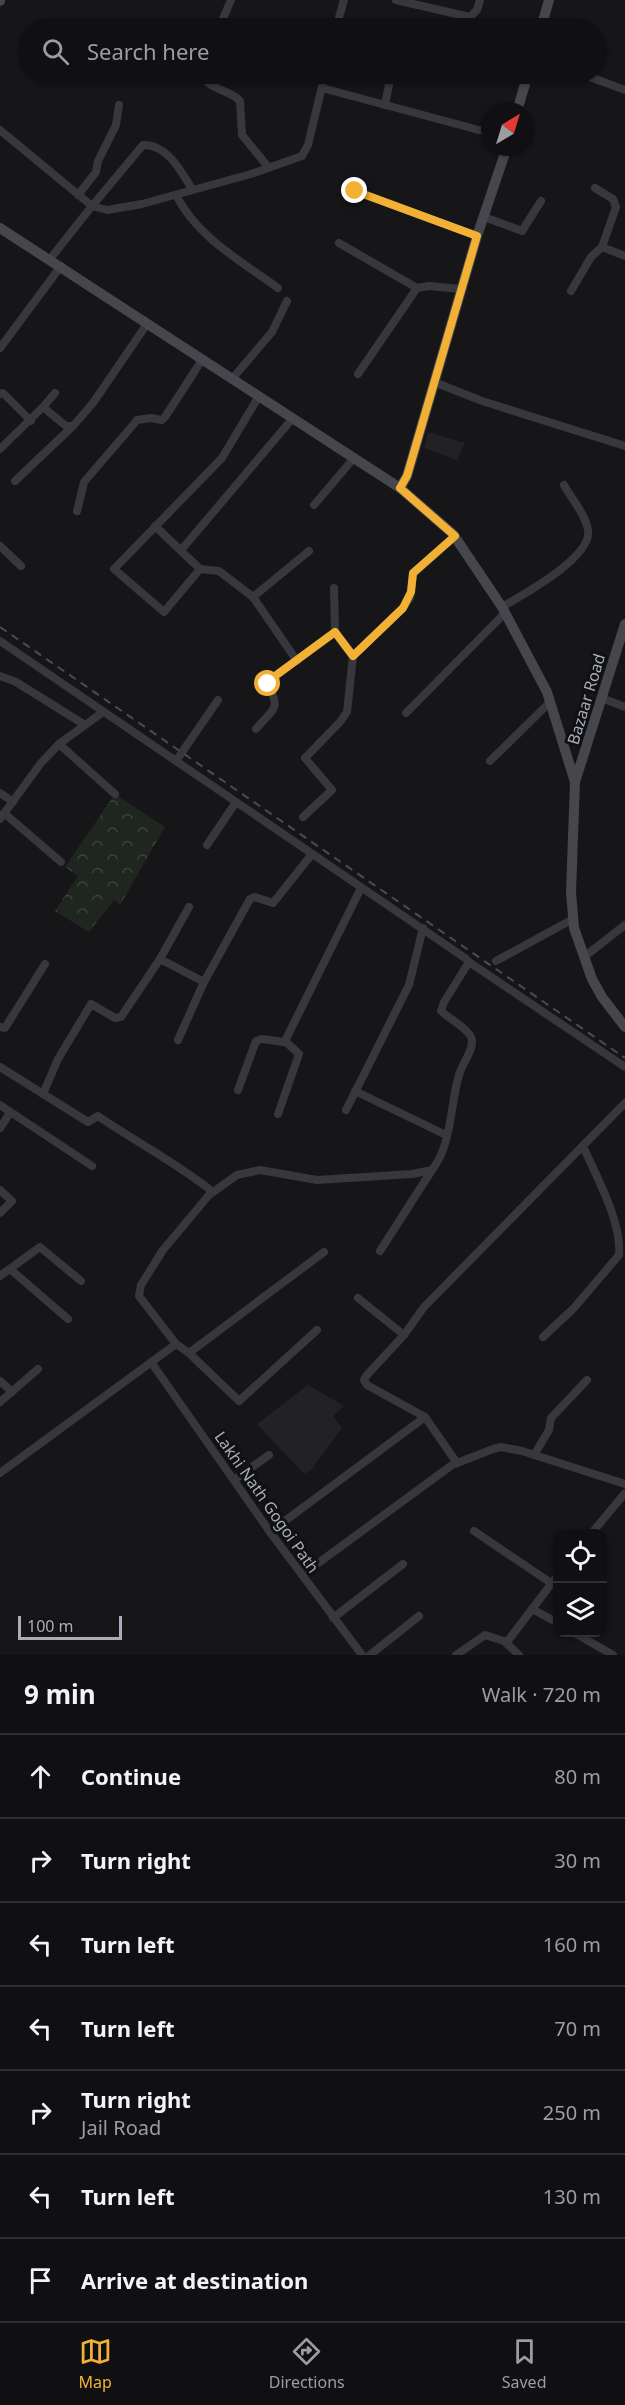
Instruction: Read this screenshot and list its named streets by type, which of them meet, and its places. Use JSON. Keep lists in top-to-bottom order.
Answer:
{
  "streets": {
    "main road": ["Bazaar Road"],
    "street": ["Lakhi Nath Gogoi Path"]
  },
  "scale_bar": "100 m",
  "north": "top right",
  "page": {
    "search": "Search here",
    "scale": "100 m",
    "heading": ["9 min", "Walk · 720 m"],
    "list": [
      ["Continue", "80 m"],
      ["Turn right", "30 m"],
      ["Turn left", "160 m"],
      ["Turn left", "70 m"],
      ["Turn right", "Jail Road", "250 m"],
      ["Turn left", "130 m"],
      "Arrive at destination"
    ],
    "nav": ["Map", "Directions", "Saved"]
  }
}
